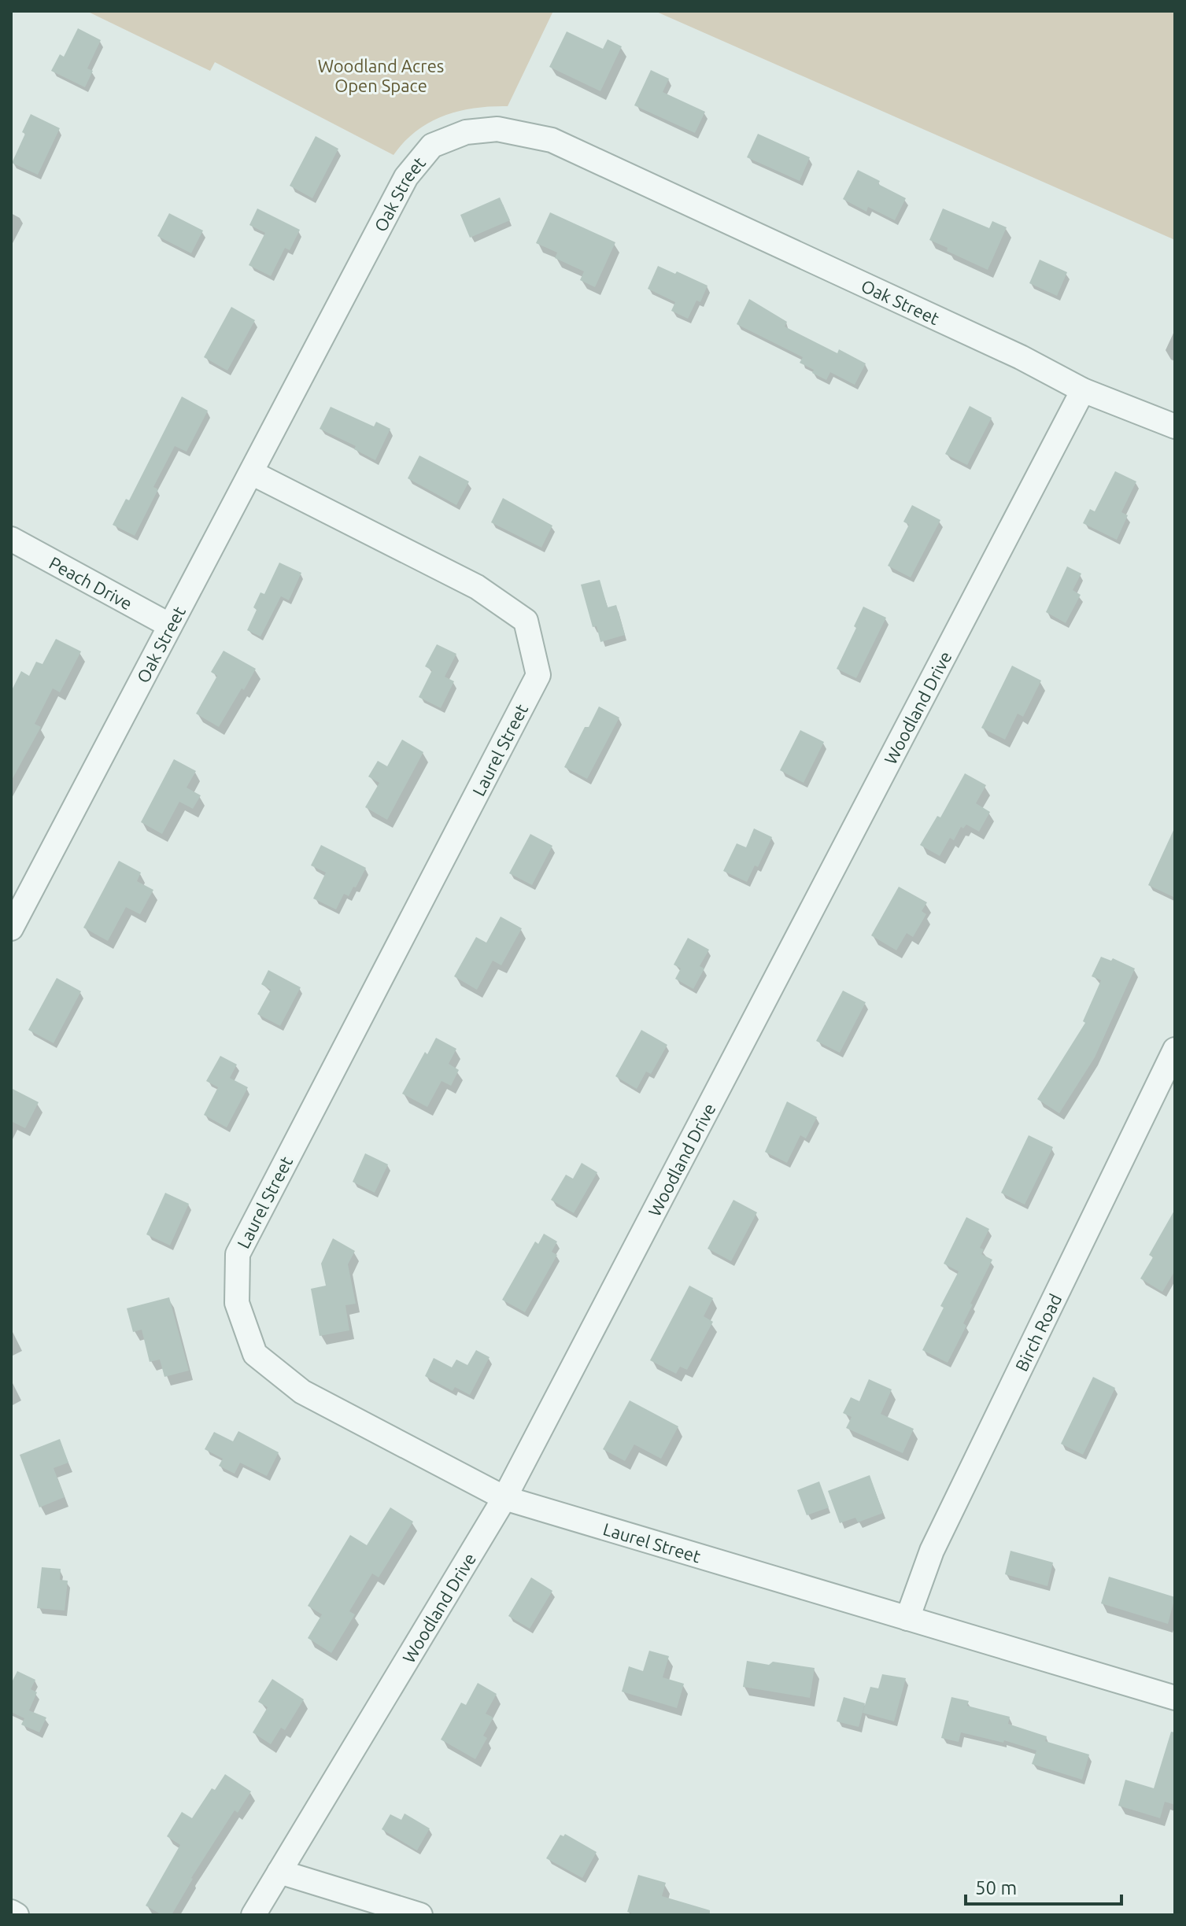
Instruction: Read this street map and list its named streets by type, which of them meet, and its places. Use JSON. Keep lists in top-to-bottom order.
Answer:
{
  "streets": {
    "street": [
      "Oak Street",
      "Peach Drive",
      "Woodland Drive",
      "Laurel Street",
      "Birch Road"
    ]
  },
  "crossings": [
    ["Oak Street", "Peach Drive"],
    ["Oak Street", "Woodland Drive"],
    ["Oak Street", "Laurel Street"],
    ["Woodland Drive", "Laurel Street"],
    ["Laurel Street", "Birch Road"]
  ],
  "parks": ["Woodland Acres Open Space"],
  "scale_bar": "50 m"
}
